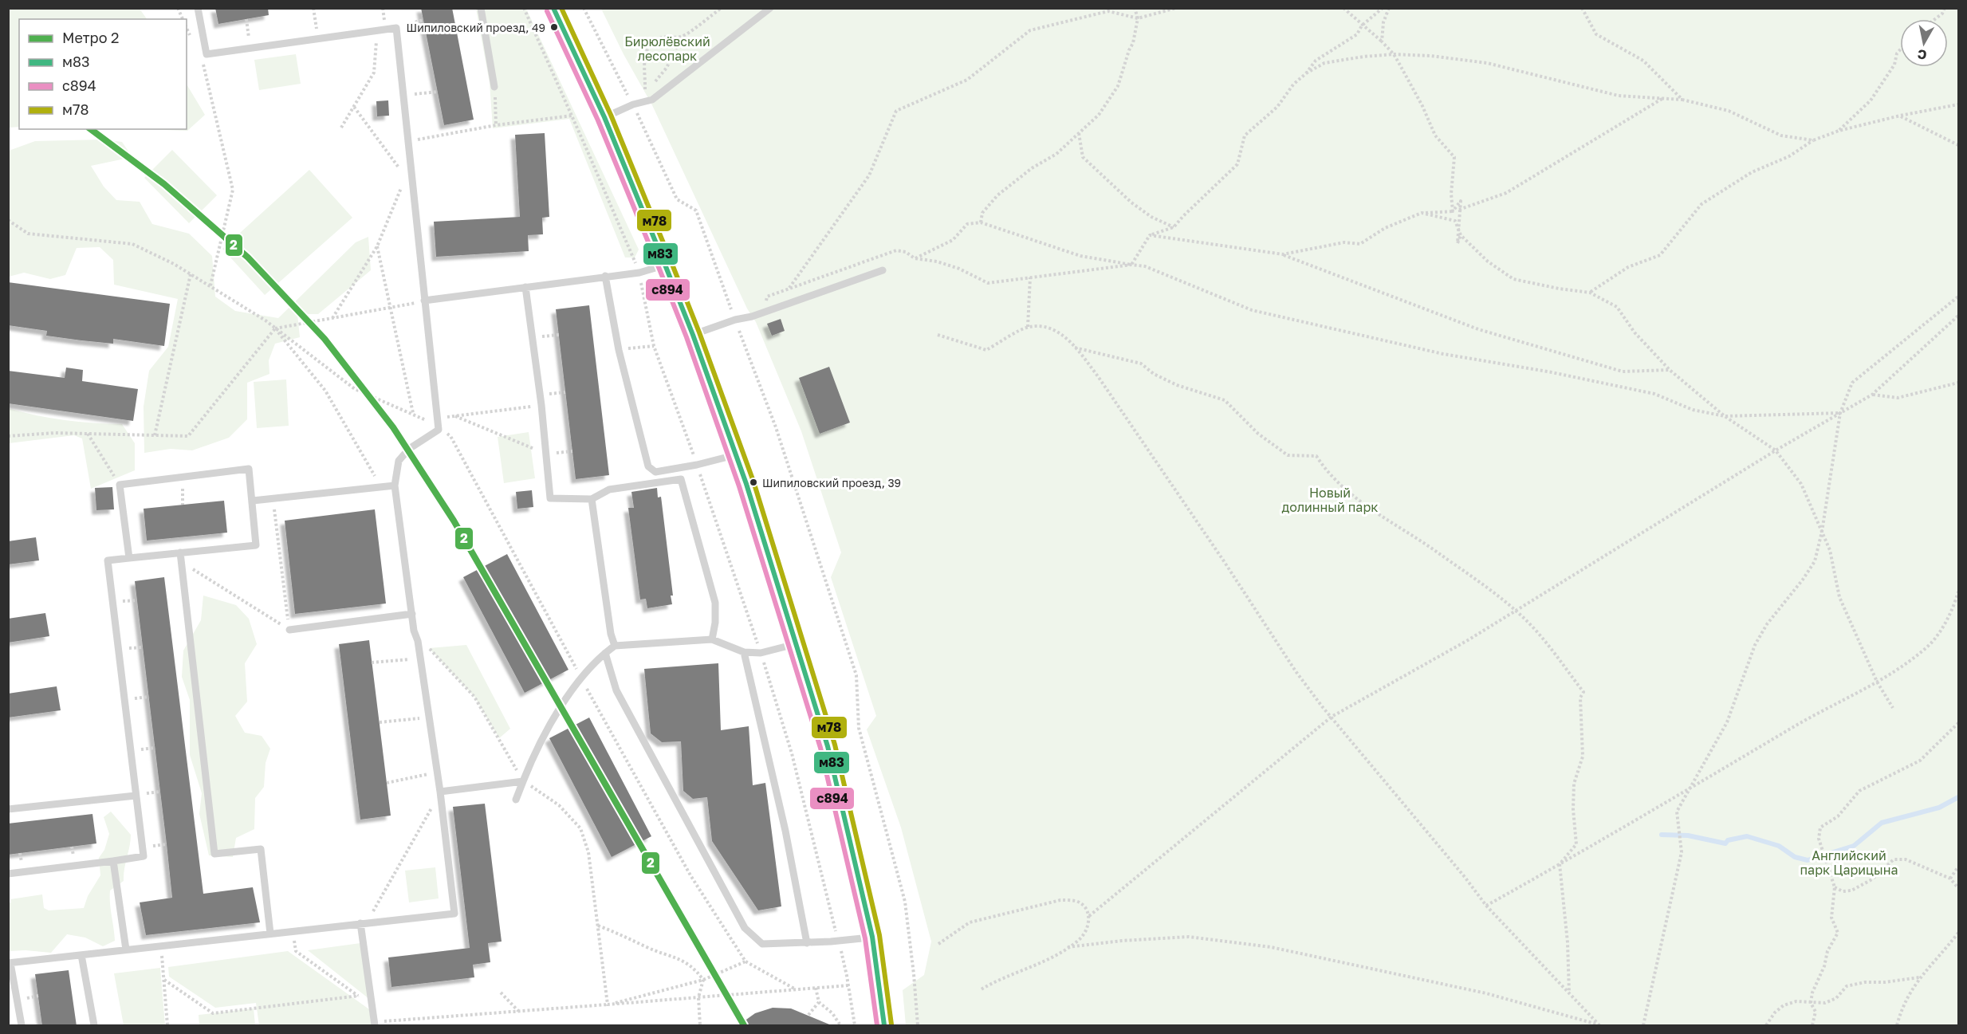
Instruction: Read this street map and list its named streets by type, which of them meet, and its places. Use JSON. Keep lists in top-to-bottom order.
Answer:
{
  "parks": ["Бирюлёвский лесопарк", "Новый долинный парк", "Английский парк Царицына"],
  "places": ["Шипиловский проезд, 49", "Шипиловский проезд, 39"],
  "lines": [
    "transit line м83",
    "transit line м78",
    "transit line с894",
    "metro line 2"
  ],
  "legend": [
    "Метро 2",
    "м83",
    "с894",
    "м78"
  ],
  "north": "bottom"
}
